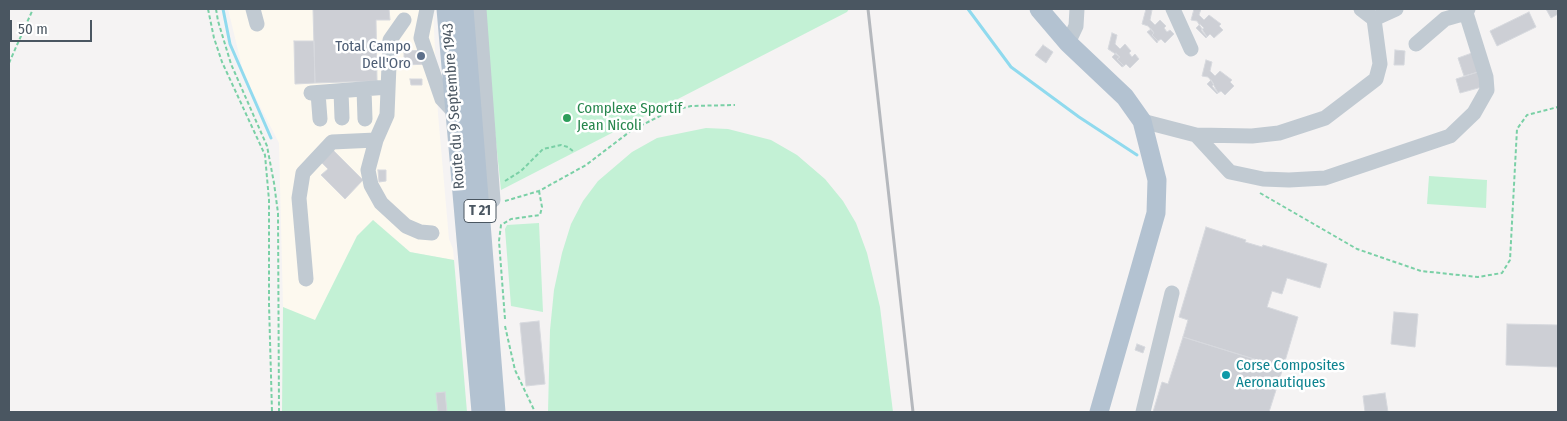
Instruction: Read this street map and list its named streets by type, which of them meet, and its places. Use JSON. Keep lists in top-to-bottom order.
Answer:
{
  "streets": {
    "main road": ["Route du 9 Septembre 1943", "T 21"]
  },
  "places": ["Total Campo Dell'Oro", "Complexe Sportif Jean Nicoli", "Corse Composites Aeronautiques"],
  "scale_bar": "50 m"
}
